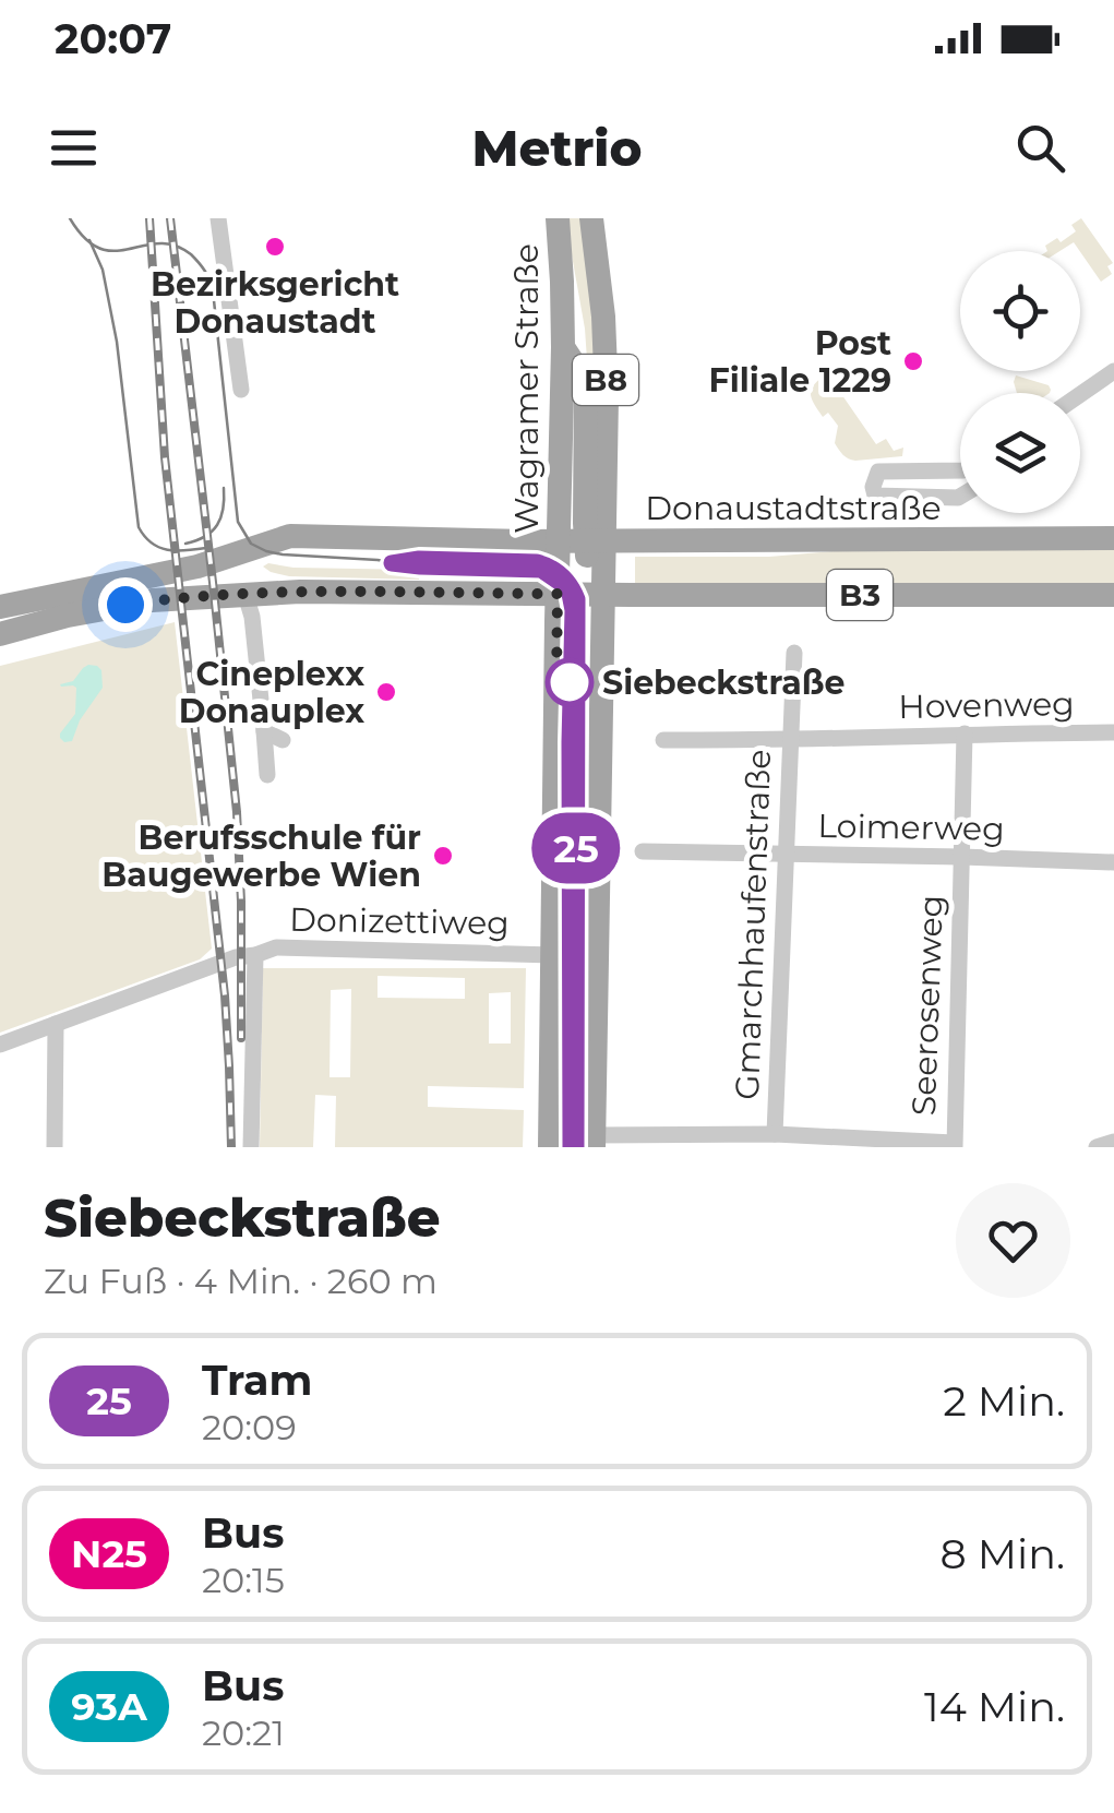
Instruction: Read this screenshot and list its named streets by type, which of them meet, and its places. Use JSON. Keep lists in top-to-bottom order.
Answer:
{
  "streets": {
    "main road": [
      "B8",
      "Wagramer Straße",
      "Donaustadtstraße",
      "B3"
    ],
    "street": [
      "Hovenweg",
      "Loimerweg",
      "Donizettiweg",
      "Gmarchhaufenstraße",
      "Seerosenweg"
    ]
  },
  "crossings": [
    ["Wagramer Straße", "Donaustadtstraße"],
    ["Wagramer Straße", "B3"],
    ["Wagramer Straße", "Donizettiweg"],
    ["Donaustadtstraße", "B3"],
    ["Hovenweg", "Gmarchhaufenstraße"],
    ["Hovenweg", "Seerosenweg"],
    ["Loimerweg", "Gmarchhaufenstraße"],
    ["Loimerweg", "Seerosenweg"]
  ],
  "places": [
    "Bezirksgericht Donaustadt",
    "Post Filiale 1229",
    "Siebeckstraße",
    "Cineplexx Donauplex",
    "Berufsschule für Baugewerbe Wien"
  ],
  "lines": ["tram line 25"],
  "page": {
    "status": "20:07",
    "header": "Metrio",
    "on_map": "25",
    "heading": ["Siebeckstraße", "Zu Fuß · 4 Min. · 260 m"],
    "list": [
      {
        "mark": "25",
        "name": "Tram",
        "note": "20:09",
        "value": "2 Min."
      },
      {
        "mark": "N25",
        "name": "Bus",
        "note": "20:15",
        "value": "8 Min."
      },
      {
        "mark": "93A",
        "name": "Bus",
        "note": "20:21",
        "value": "14 Min."
      }
    ]
  }
}
